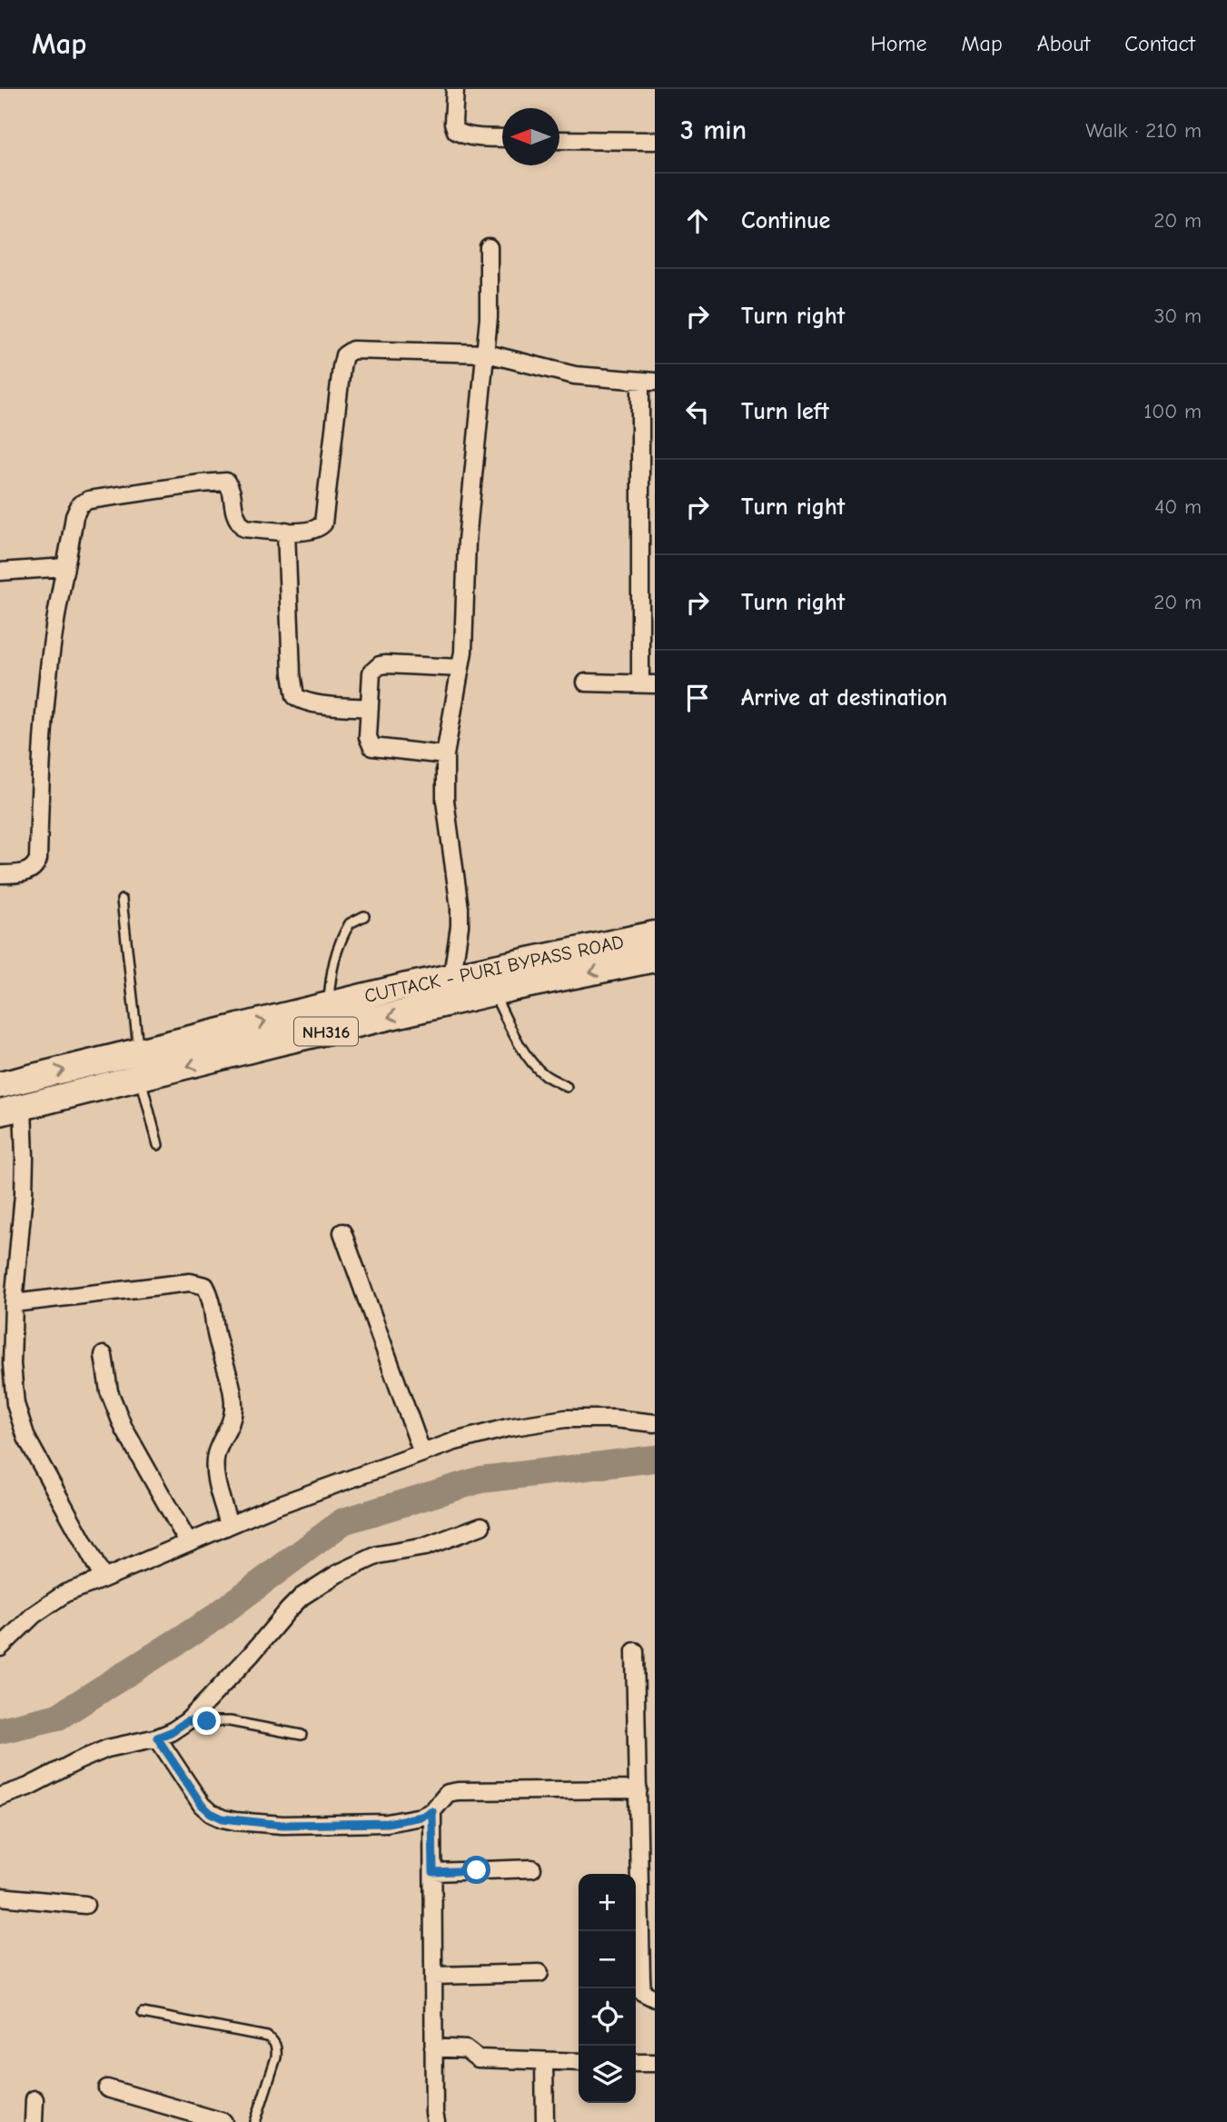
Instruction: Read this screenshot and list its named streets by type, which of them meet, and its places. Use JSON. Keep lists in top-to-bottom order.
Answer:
{
  "streets": {
    "highway": ["CUTTACK - PURI BYPASS ROAD", "NH316"]
  },
  "north": "left",
  "page": {
    "header": "Map",
    "nav": [
      "Home",
      "Map",
      "About",
      "Contact"
    ],
    "heading": ["3 min", "Walk · 210 m"],
    "list": [
      ["Continue", "20 m"],
      ["Turn right", "30 m"],
      ["Turn left", "100 m"],
      ["Turn right", "40 m"],
      ["Turn right", "20 m"],
      "Arrive at destination"
    ],
    "map_buttons": ["+", "−"]
  }
}
